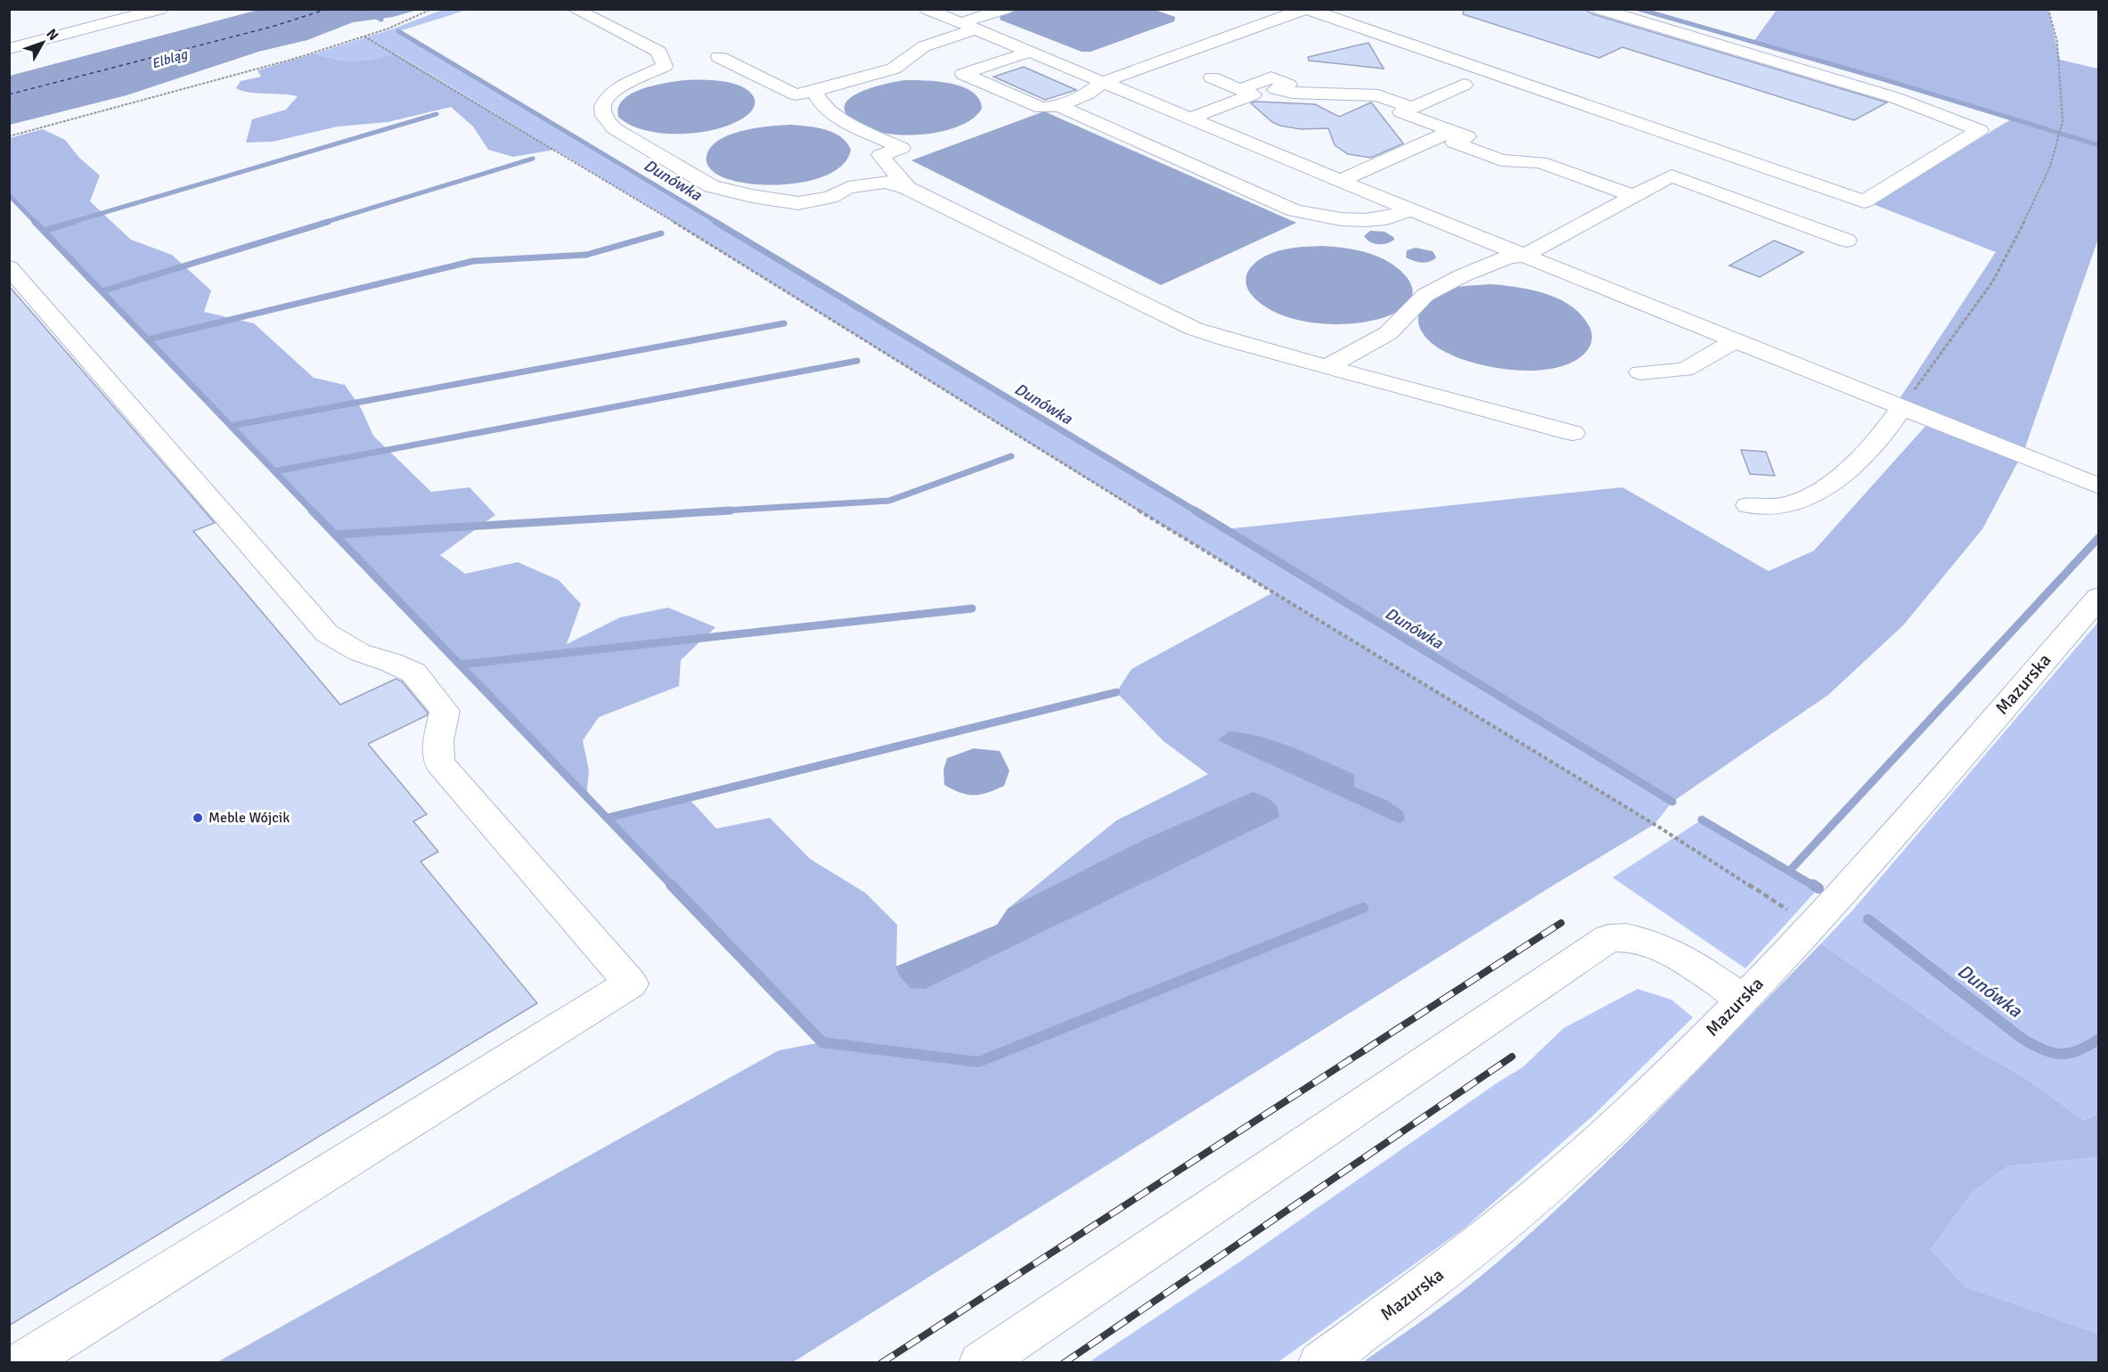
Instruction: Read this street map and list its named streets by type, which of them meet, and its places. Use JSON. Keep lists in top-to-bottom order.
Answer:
{
  "streets": {
    "main road": ["Mazurska"]
  },
  "water": ["Elbląg", "Dunówka"],
  "places": ["Meble Wójcik"],
  "north": "top right"
}
